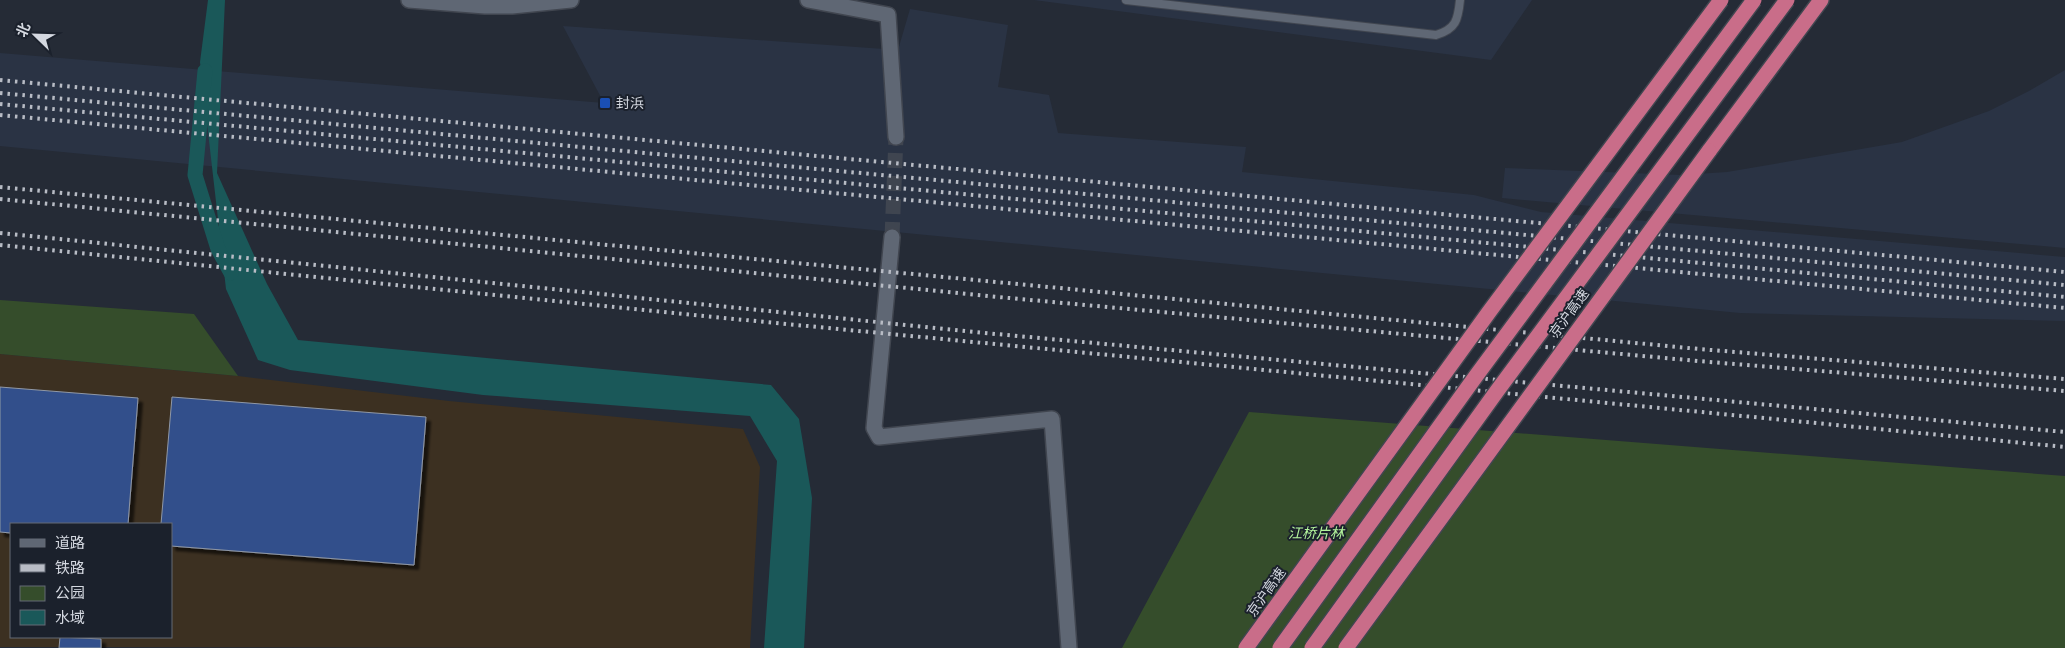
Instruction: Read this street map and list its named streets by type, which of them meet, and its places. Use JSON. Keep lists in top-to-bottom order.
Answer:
{
  "streets": {
    "highway": ["京沪高速"]
  },
  "parks": ["江桥片林"],
  "places": {
    "transit": ["封浜"]
  },
  "legend": [
    "道路",
    "铁路",
    "公园",
    "水域"
  ],
  "north": "top left"
}
